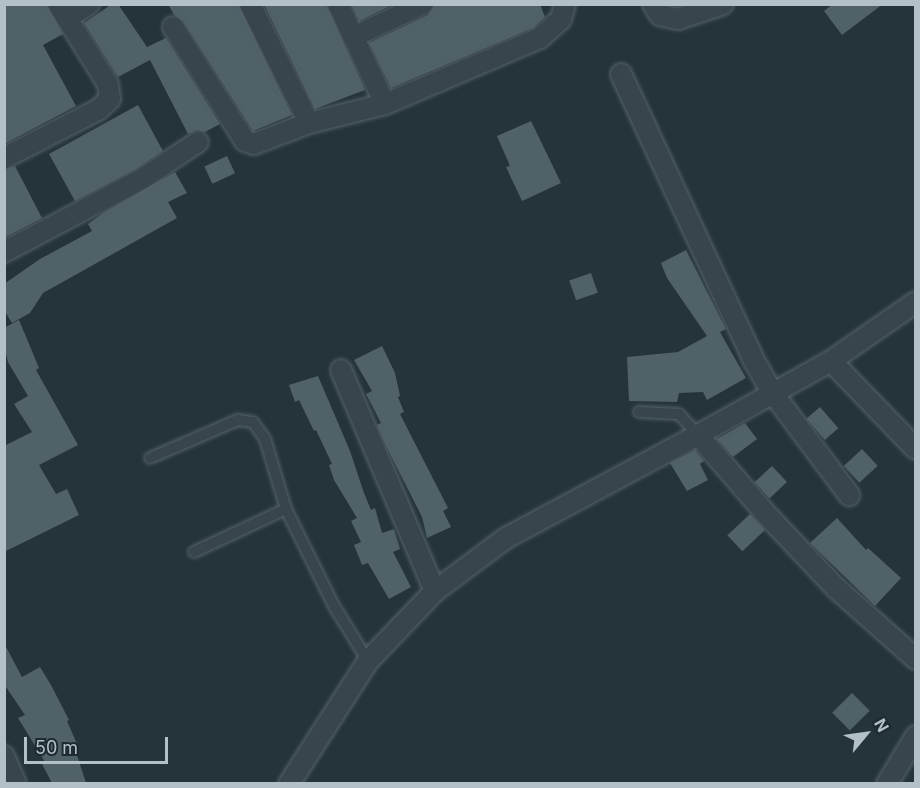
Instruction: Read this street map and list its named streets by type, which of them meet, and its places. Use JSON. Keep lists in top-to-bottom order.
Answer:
{
  "scale_bar": "50 m",
  "north": "top right"
}
